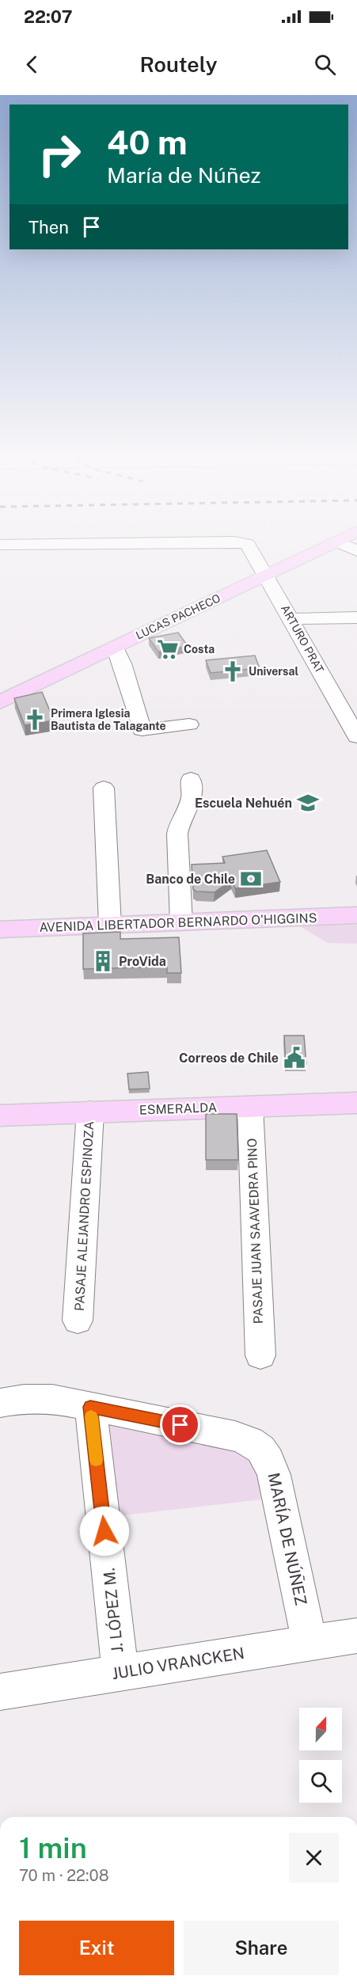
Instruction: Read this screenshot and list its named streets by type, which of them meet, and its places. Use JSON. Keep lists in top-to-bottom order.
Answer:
{
  "streets": {
    "main road": ["LUCAS PACHECO", "AVENIDA LIBERTADOR BERNARDO O'HIGGINS", "ESMERALDA"],
    "street": [
      "ARTURO PRAT",
      "PASAJE ALEJANDRO ESPINOZA",
      "PASAJE JUAN SAAVEDRA PINO",
      "MARÍA DE NÚÑEZ",
      "J. LÓPEZ M.",
      "JULIO VRANCKEN"
    ]
  },
  "crossings": [
    ["LUCAS PACHECO", "ARTURO PRAT"],
    ["ESMERALDA", "PASAJE ALEJANDRO ESPINOZA"],
    ["ESMERALDA", "PASAJE JUAN SAAVEDRA PINO"],
    ["MARÍA DE NÚÑEZ", "J. LÓPEZ M."],
    ["MARÍA DE NÚÑEZ", "JULIO VRANCKEN"],
    ["J. LÓPEZ M.", "JULIO VRANCKEN"]
  ],
  "places": {
    "supermarket": ["Costa"],
    "church": ["Universal", "Primera Iglesia Bautista de Talagante"],
    "school or university": ["Escuela Nehuén"],
    "bank": ["Banco de Chile"],
    "building": ["ProVida"],
    "public building": ["Correos de Chile"]
  },
  "north": "top",
  "page": {
    "status": "22:07",
    "header": "Routely",
    "turn": ["40 m", "María de Núñez"],
    "then": "Then",
    "heading": ["1 min", "70 m · 22:08"],
    "buttons": ["Exit", "Share"]
  }
}
